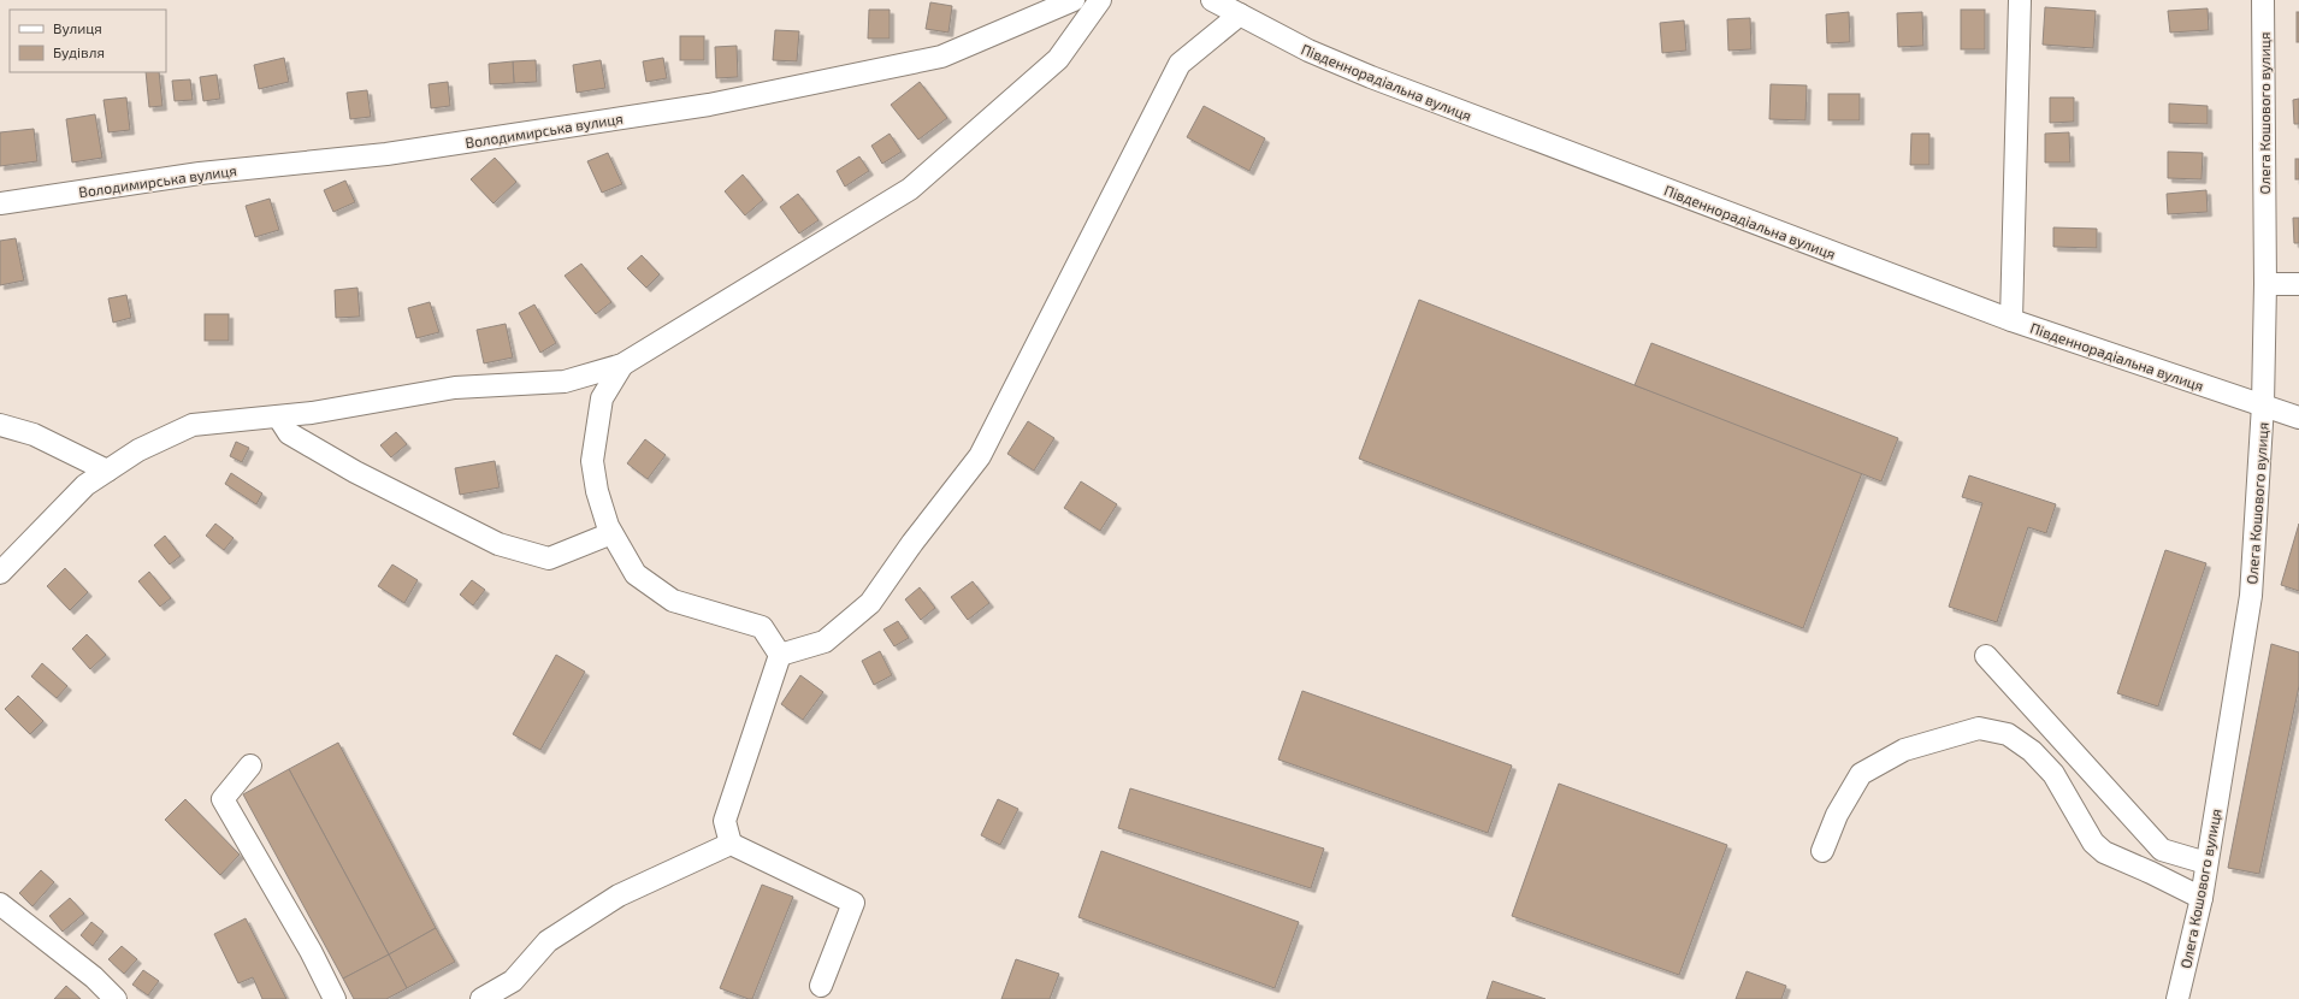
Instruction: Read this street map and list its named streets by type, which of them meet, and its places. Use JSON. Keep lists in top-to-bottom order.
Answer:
{
  "streets": {
    "street": ["Південнорадіальна вулиця", "Олега Кошового вулиця", "Володимирська вулиця"]
  },
  "crossings": [
    ["Південнорадіальна вулиця", "Олега Кошового вулиця"]
  ],
  "legend": ["Вулиця", "Будівля"]
}
